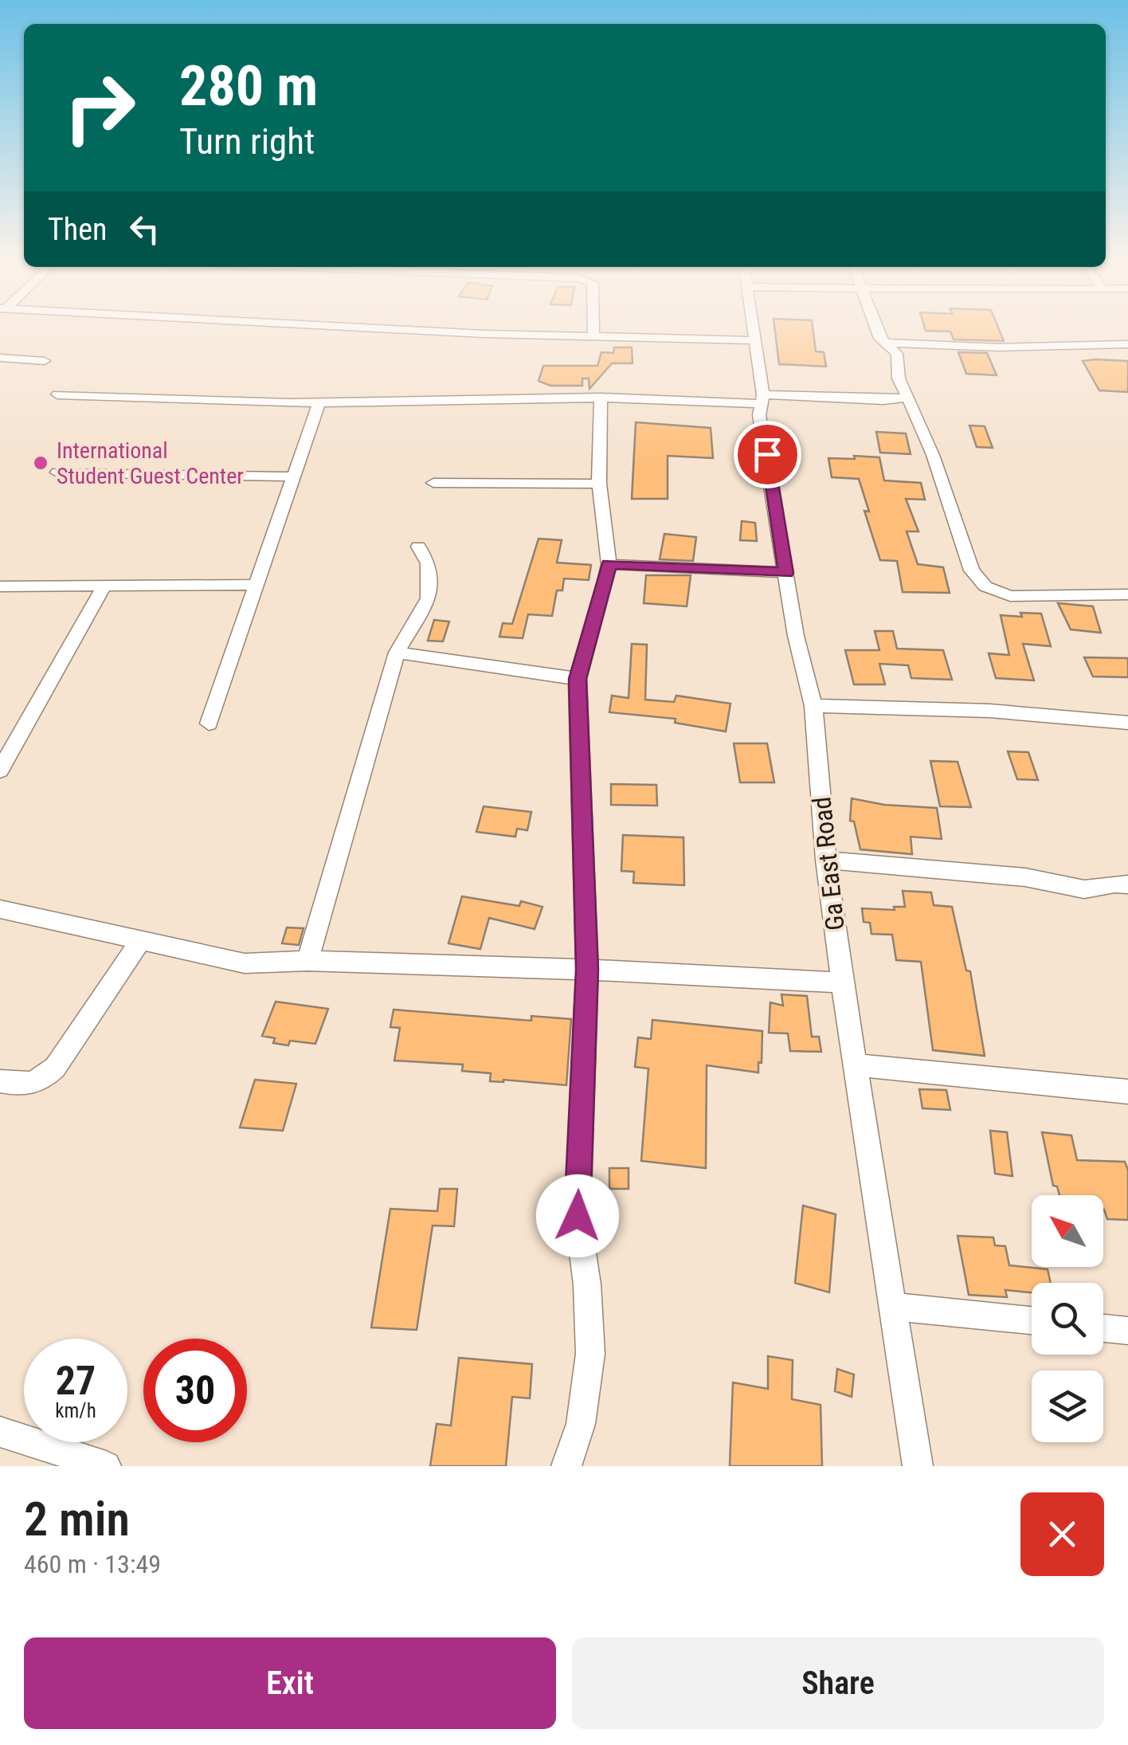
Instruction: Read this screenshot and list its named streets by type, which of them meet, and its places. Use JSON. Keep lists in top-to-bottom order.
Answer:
{
  "streets": {
    "street": ["Ga East Road"]
  },
  "places": ["International Student Guest Center"],
  "north": "top left",
  "page": {
    "turn": ["280 m", "Turn right"],
    "then": "Then",
    "speed": "27 km/h",
    "limit": "30",
    "heading": ["2 min", "460 m · 13:49"],
    "buttons": ["Exit", "Share"]
  }
}
